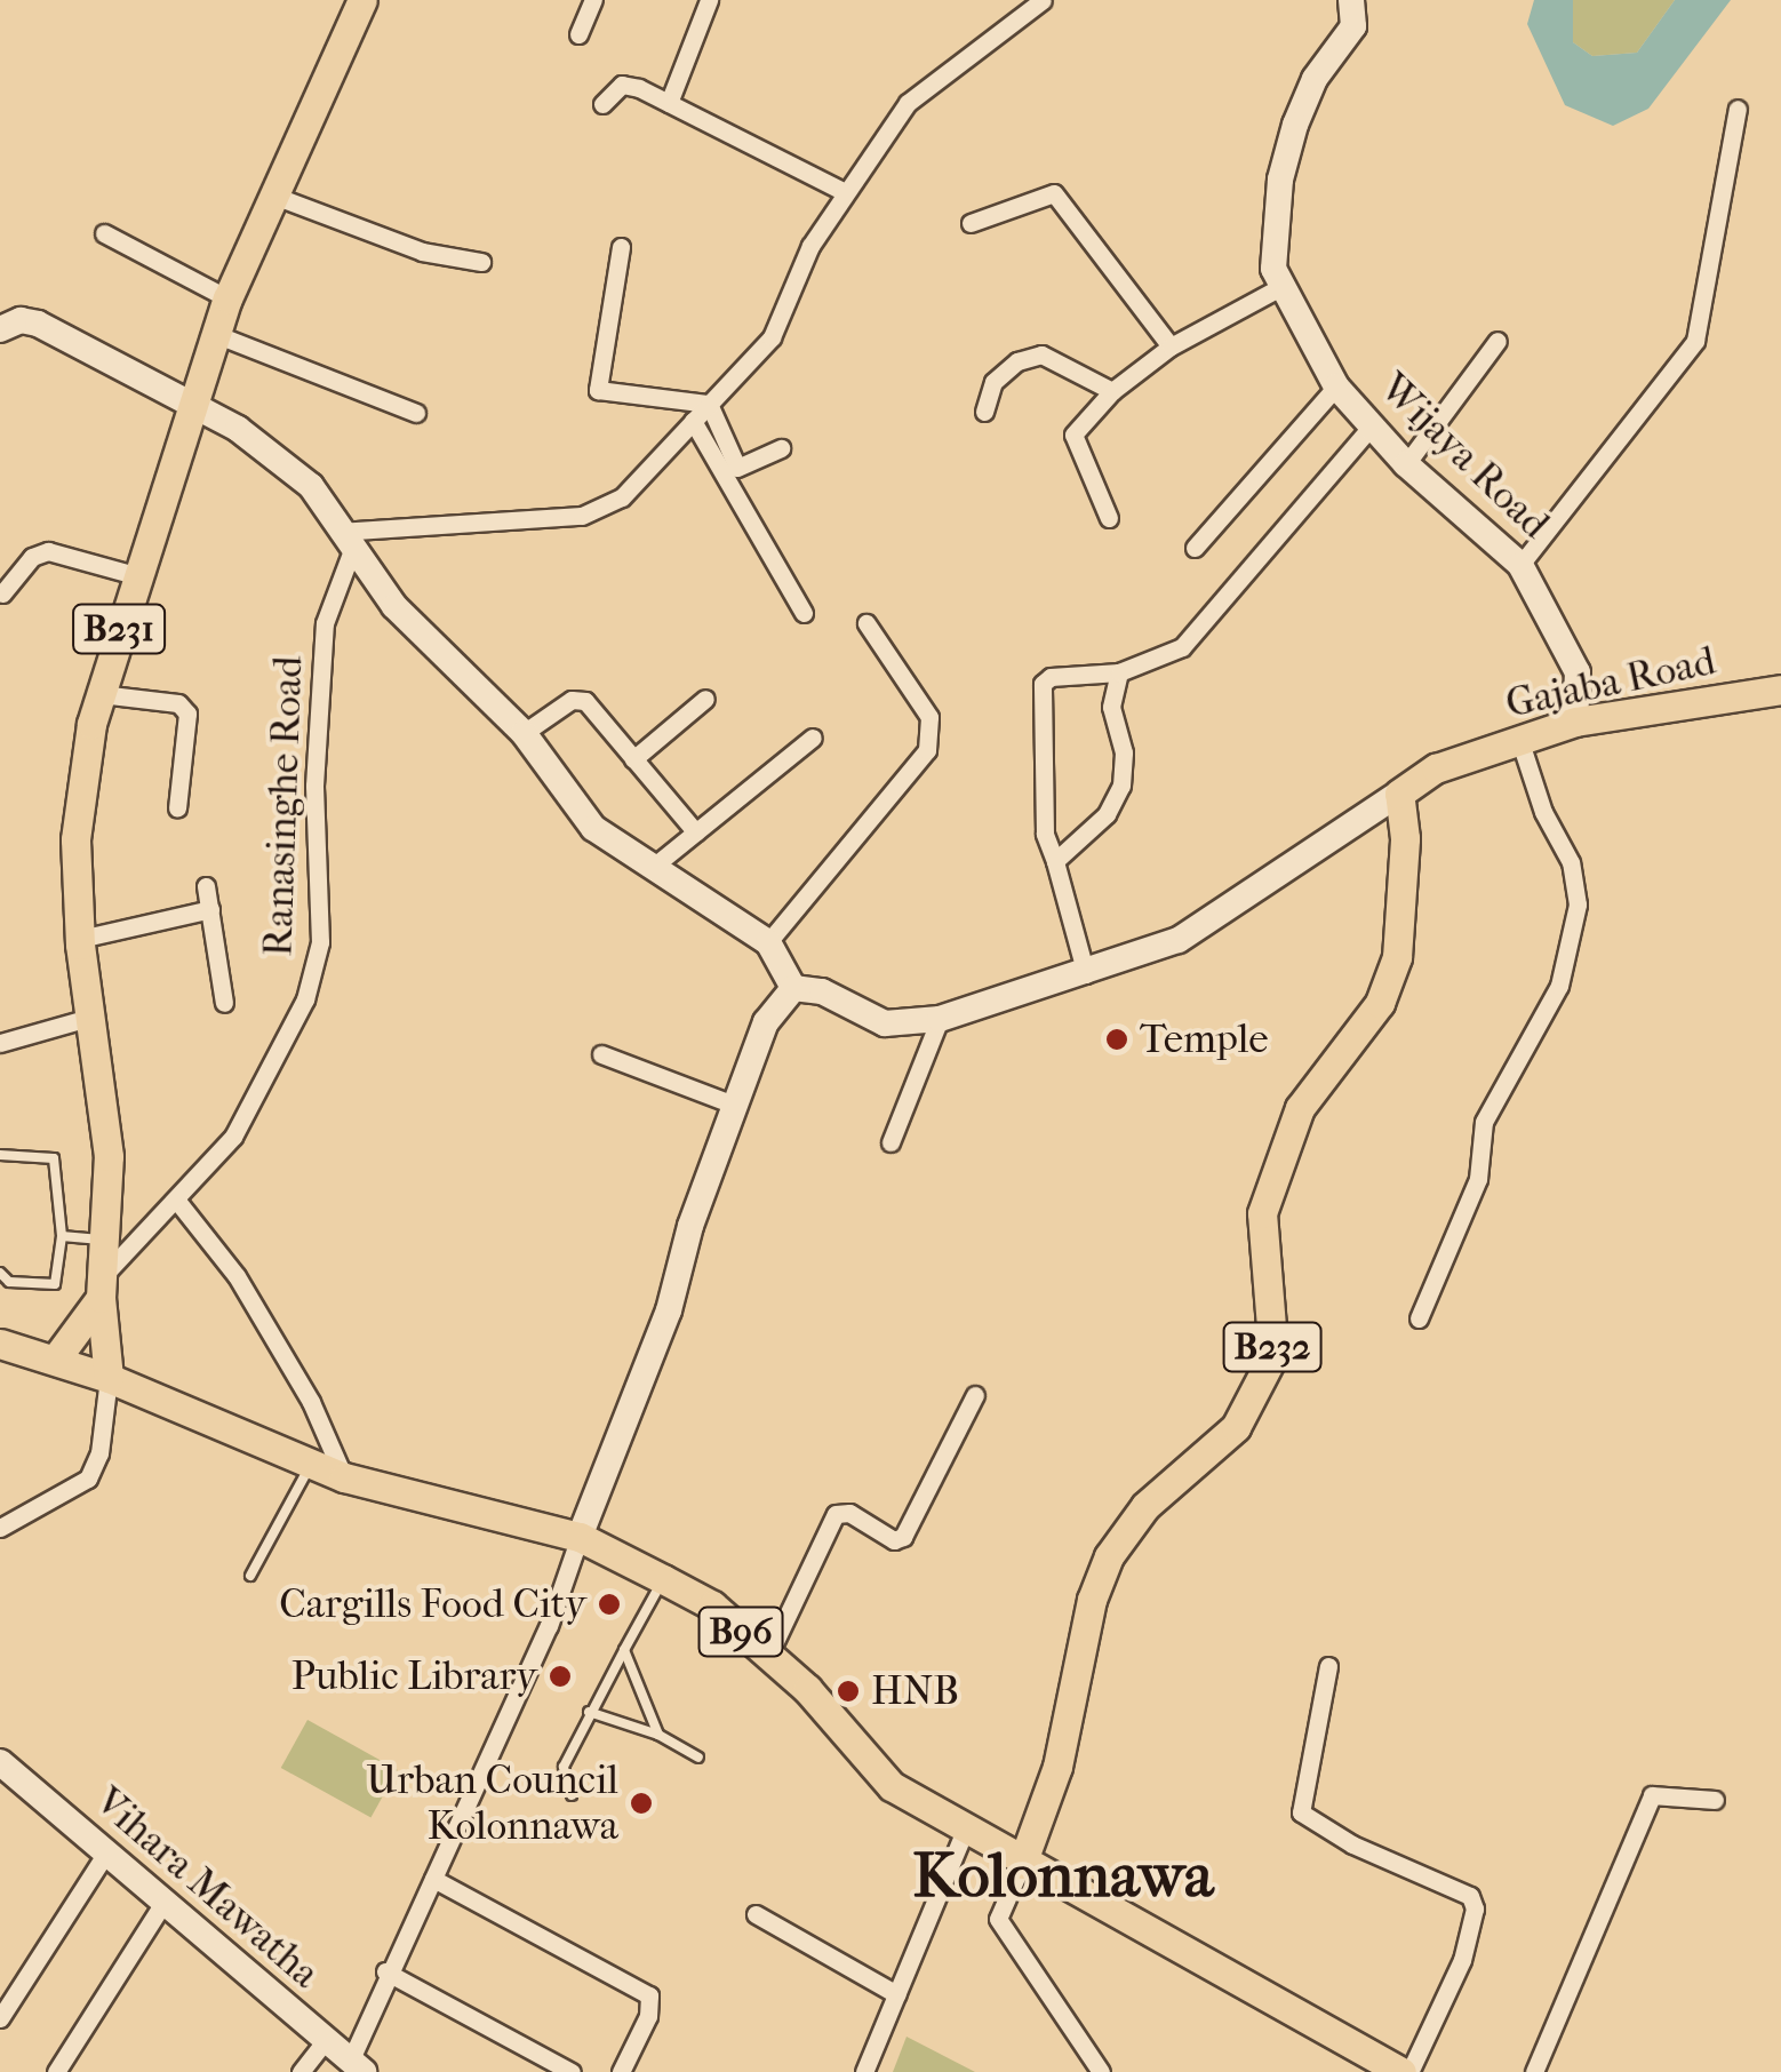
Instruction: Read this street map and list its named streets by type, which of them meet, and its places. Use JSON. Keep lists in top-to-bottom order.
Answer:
{
  "streets": {
    "main road": [
      "B231",
      "Gajaba Road",
      "B232",
      "B96"
    ],
    "street": ["Wijaya Road", "Ranasinghe Road", "Vihara Mawatha"]
  },
  "crossings": [
    ["Wijaya Road", "Gajaba Road"],
    ["B231", "Ranasinghe Road"],
    ["B231", "B96"],
    ["Gajaba Road", "B232"],
    ["B232", "B96"]
  ],
  "districts": ["Kolonnawa"],
  "places": [
    "Temple",
    "Cargills Food City",
    "Public Library",
    "HNB",
    "Urban Council Kolonnawa"
  ]
}
